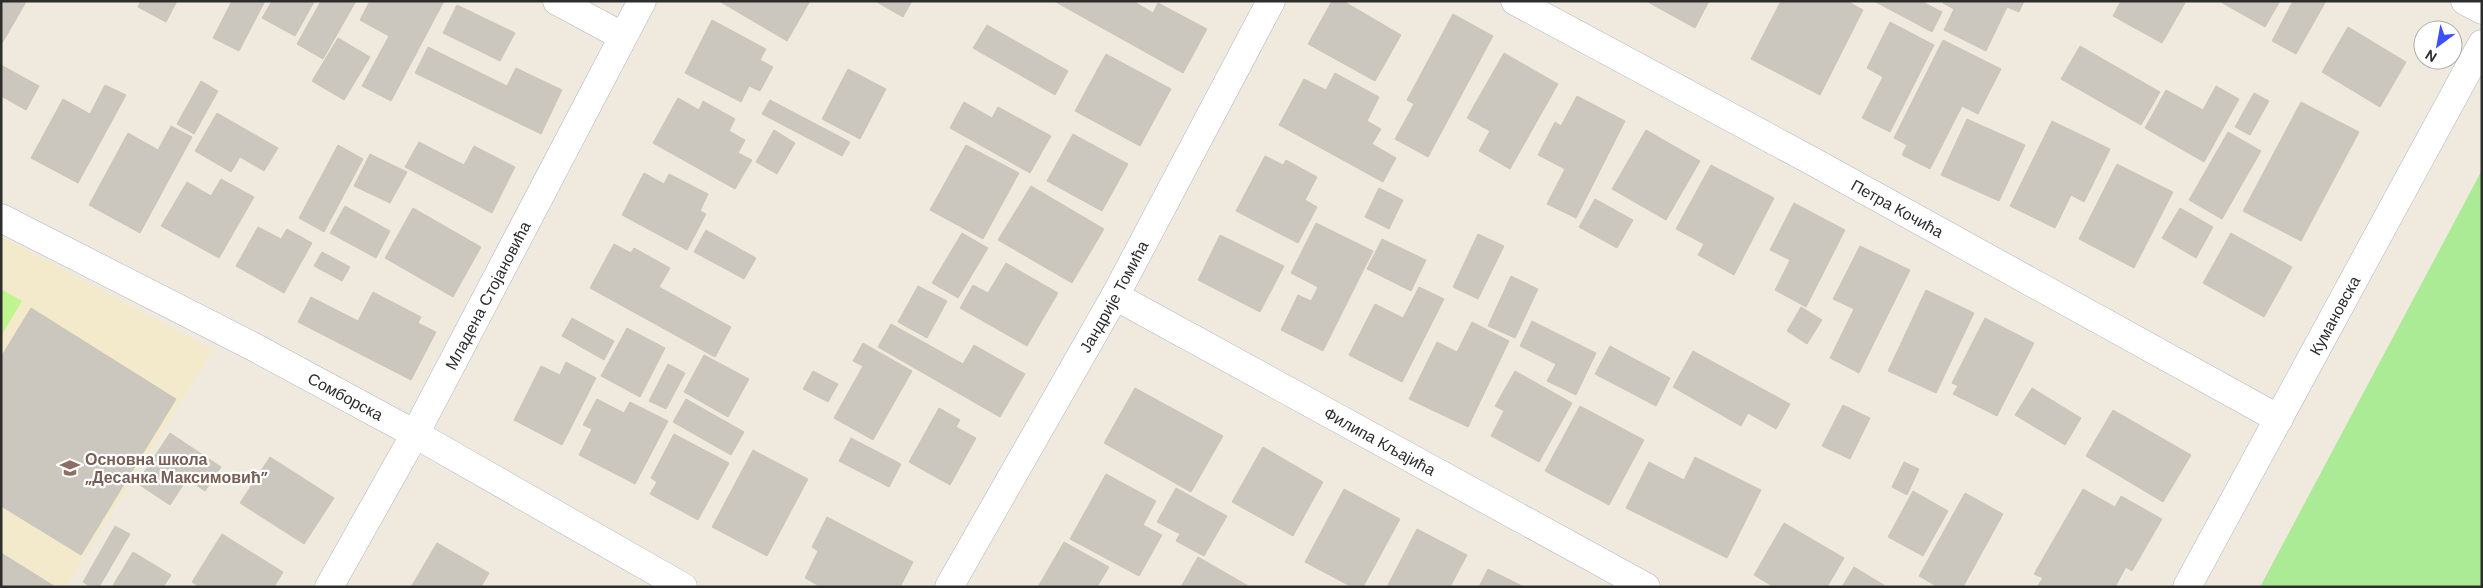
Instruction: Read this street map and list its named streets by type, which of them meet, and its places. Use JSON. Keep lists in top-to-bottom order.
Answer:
{
  "streets": {
    "street": [
      "Петра Кочића",
      "Младена Стојановића",
      "Јандрије Томића",
      "Кумановска",
      "Сомборска",
      "Филипа Кљајића"
    ]
  },
  "crossings": [
    ["Петра Кочића", "Кумановска"],
    ["Младена Стојановића", "Сомборска"],
    ["Јандрије Томића", "Филипа Кљајића"]
  ],
  "places": {
    "school or university": ["Основна школа „Десанка Максимовић”"]
  },
  "north": "bottom left"
}
